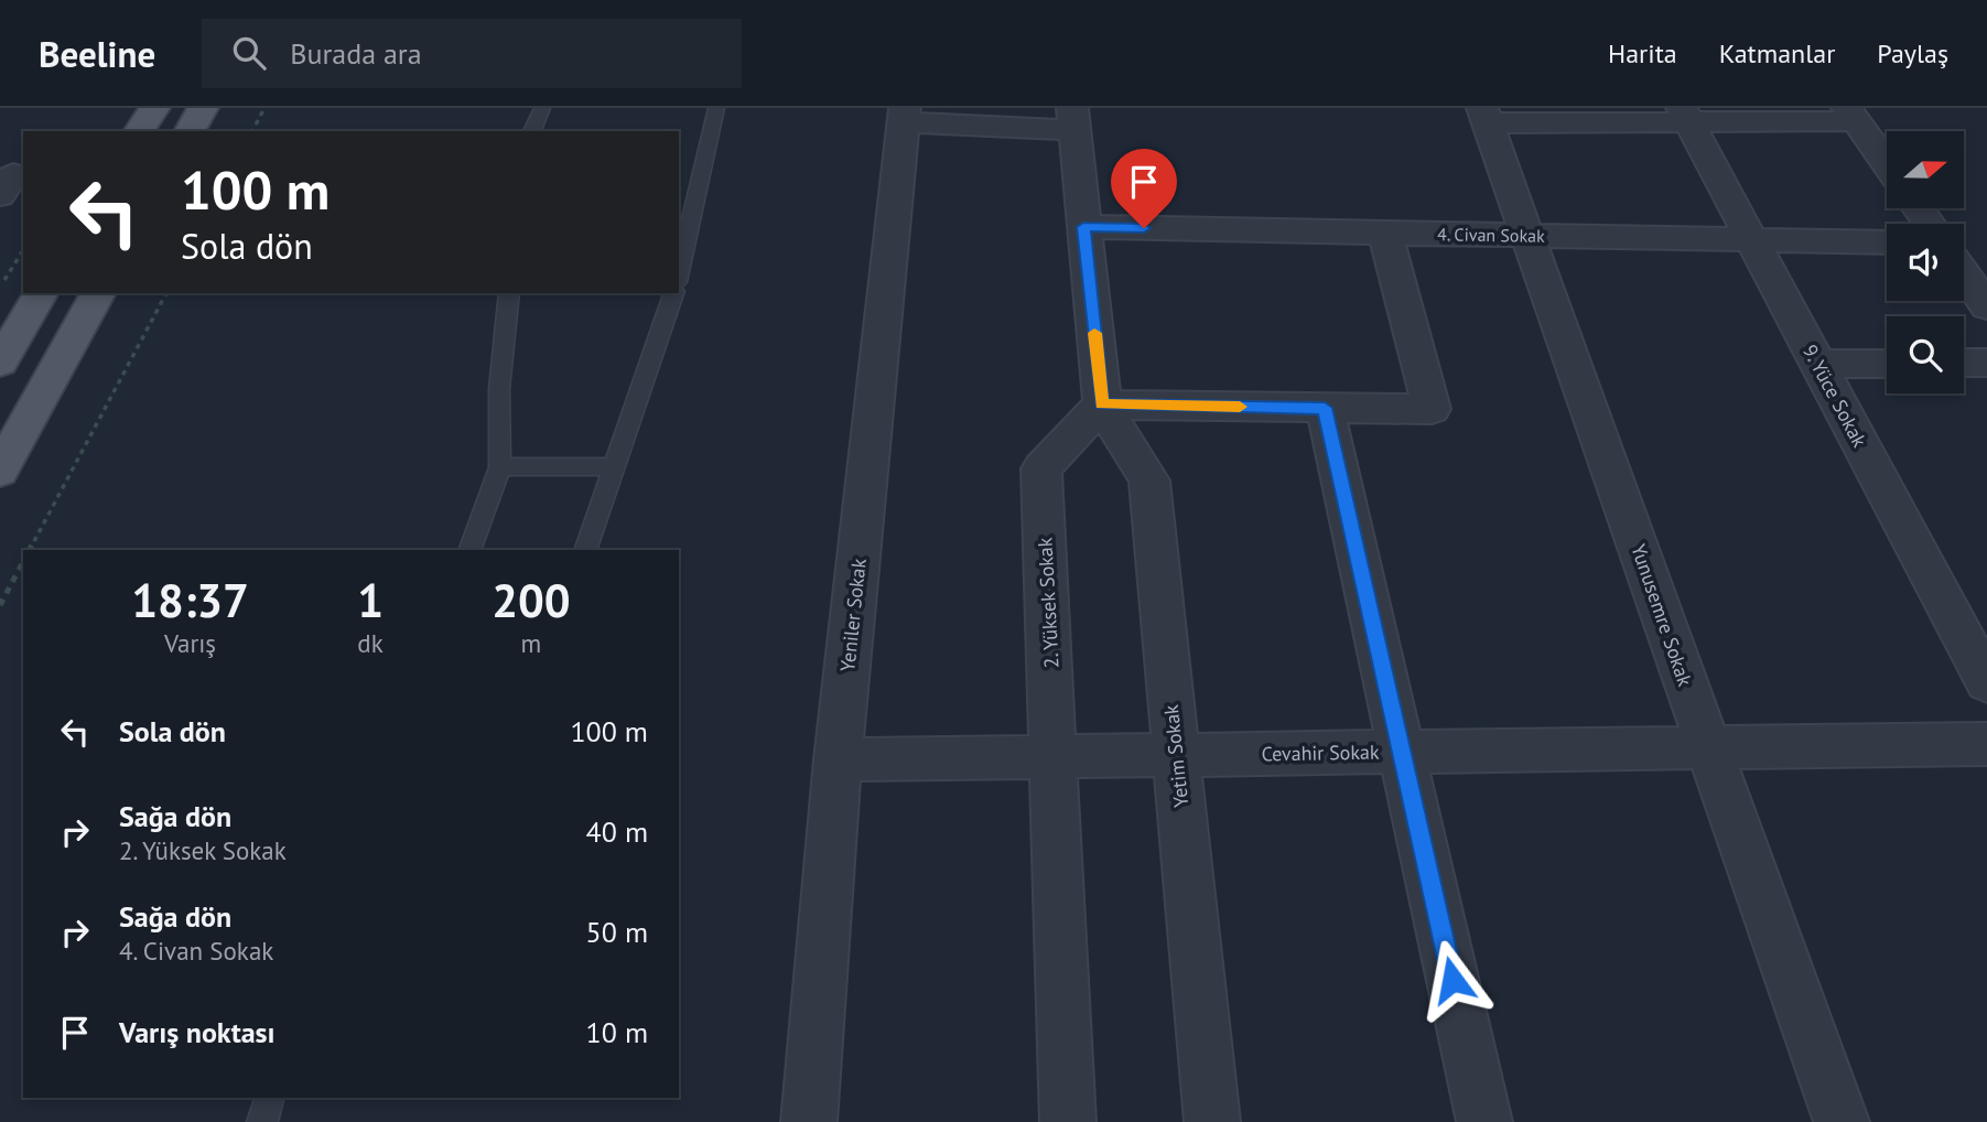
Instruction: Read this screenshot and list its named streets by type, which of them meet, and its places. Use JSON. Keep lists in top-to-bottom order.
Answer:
{
  "streets": {
    "street": [
      "4. Civan Sokak",
      "9. Yüce Sokak",
      "2. Yüksek Sokak",
      "Yeniler Sokak",
      "Yunusemre Sokak",
      "Cevahir Sokak",
      "Yetim Sokak"
    ]
  },
  "crossings": [
    ["4. Civan Sokak", "9. Yüce Sokak"],
    ["4. Civan Sokak", "Yunusemre Sokak"],
    ["2. Yüksek Sokak", "Cevahir Sokak"],
    ["2. Yüksek Sokak", "Yetim Sokak"],
    ["Yeniler Sokak", "Cevahir Sokak"],
    ["Yunusemre Sokak", "Cevahir Sokak"],
    ["Cevahir Sokak", "Yetim Sokak"]
  ],
  "north": "right",
  "page": {
    "header": "Beeline",
    "search": "Burada ara",
    "nav": ["Harita", "Katmanlar", "Paylaş"],
    "turn": ["100 m", "Sola dön"],
    "eta": [
      "18:37",
      "Varış",
      "1",
      "dk",
      "200",
      "m"
    ],
    "list": [
      {
        "name": "Sola dön",
        "value": "100 m"
      },
      {
        "name": "Sağa dön",
        "note": "2. Yüksek Sokak",
        "value": "40 m"
      },
      {
        "name": "Sağa dön",
        "note": "4. Civan Sokak",
        "value": "50 m"
      },
      {
        "name": "Varış noktası",
        "value": "10 m"
      }
    ]
  }
}
